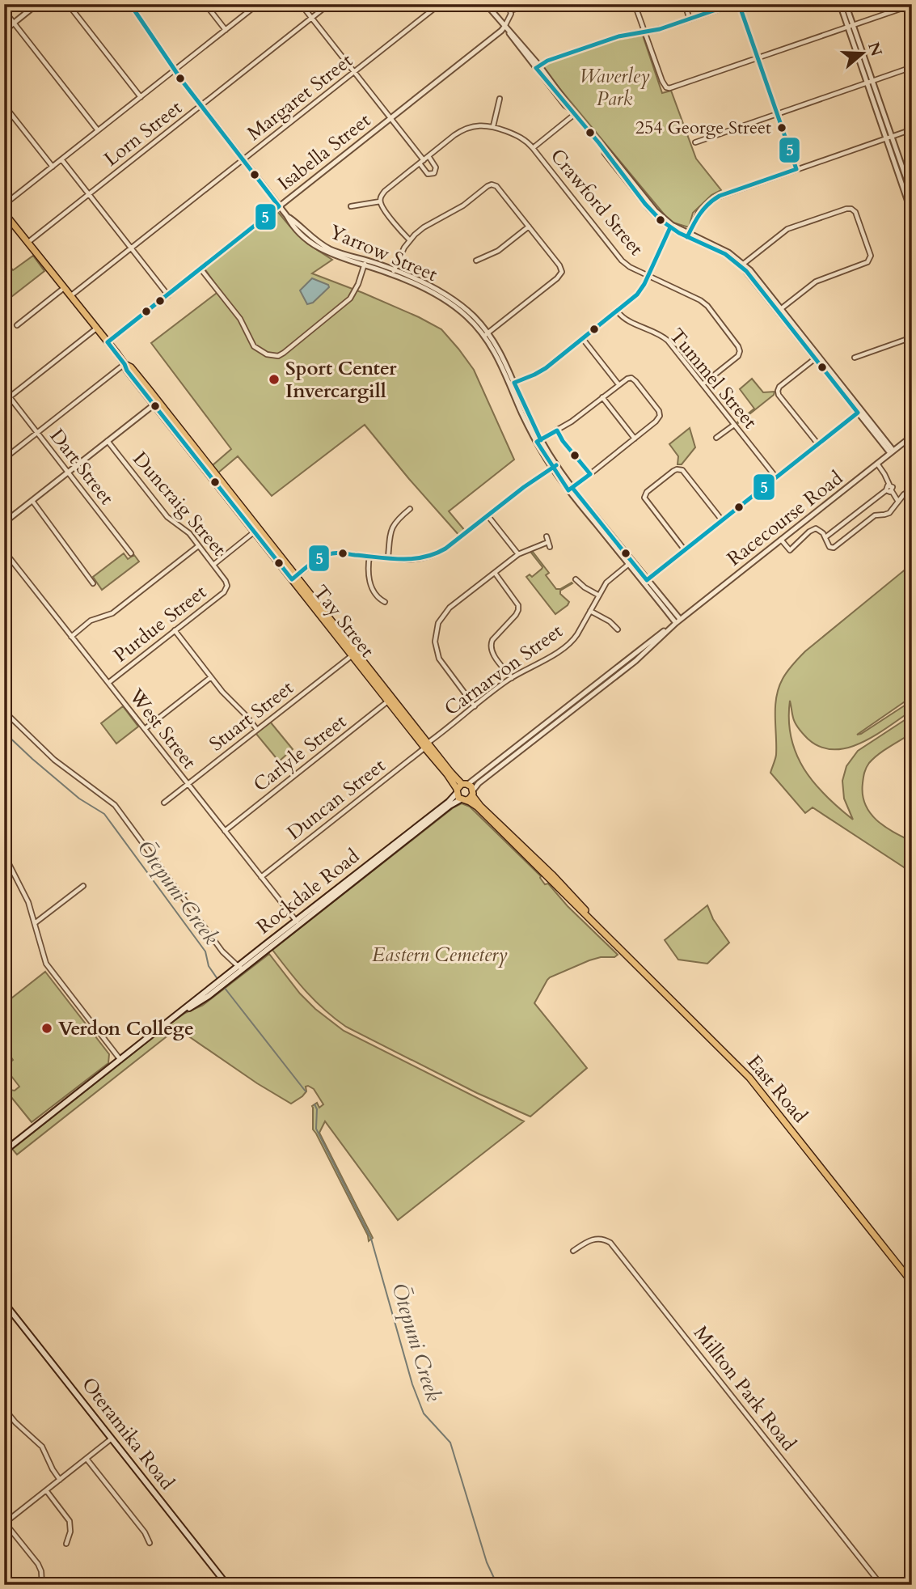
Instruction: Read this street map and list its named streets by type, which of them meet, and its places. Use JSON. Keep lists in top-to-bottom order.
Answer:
{
  "streets": {
    "highway": ["Tay Street", "East Road"],
    "main road": ["Rockdale Road", "Oteramika Road"],
    "street": [
      "Margaret Street",
      "Lorn Street",
      "Isabella Street",
      "Crawford Street",
      "Yarrow Street",
      "Tummel Street",
      "Dart Street",
      "Duncraig Street",
      "Racecourse Road",
      "Purdue Street",
      "Carnarvon Street",
      "Stuart Street",
      "West Street",
      "Carlyle Street",
      "Duncan Street",
      "Millton Park Road"
    ]
  },
  "crossings": [
    ["Margaret Street", "Yarrow Street"],
    ["Margaret Street", "Tay Street"],
    ["Lorn Street", "Yarrow Street"],
    ["Lorn Street", "Tay Street"],
    ["Isabella Street", "Yarrow Street"],
    ["Isabella Street", "Tay Street"],
    ["Crawford Street", "Tummel Street"],
    ["Yarrow Street", "Racecourse Road"],
    ["Yarrow Street", "Carnarvon Street"],
    ["Duncraig Street", "Purdue Street"],
    ["Racecourse Road", "Tay Street"],
    ["Racecourse Road", "Rockdale Road"],
    ["Racecourse Road", "East Road"],
    ["Tay Street", "Carnarvon Street"],
    ["Tay Street", "Stuart Street"],
    ["Tay Street", "Carlyle Street"],
    ["Tay Street", "Duncan Street"],
    ["Tay Street", "Rockdale Road"],
    ["Tay Street", "East Road"],
    ["Purdue Street", "West Street"],
    ["Carnarvon Street", "Duncan Street"],
    ["Stuart Street", "West Street"],
    ["West Street", "Carlyle Street"],
    ["West Street", "Duncan Street"],
    ["West Street", "Rockdale Road"],
    ["Rockdale Road", "East Road"]
  ],
  "water": ["Ōtepuni Creek"],
  "parks": ["Waverley Park", "Eastern Cemetery"],
  "places": ["254 George Street", "Sport Center Invercargill", "Verdon College"],
  "lines": ["transit line 5"],
  "north": "right"
}
